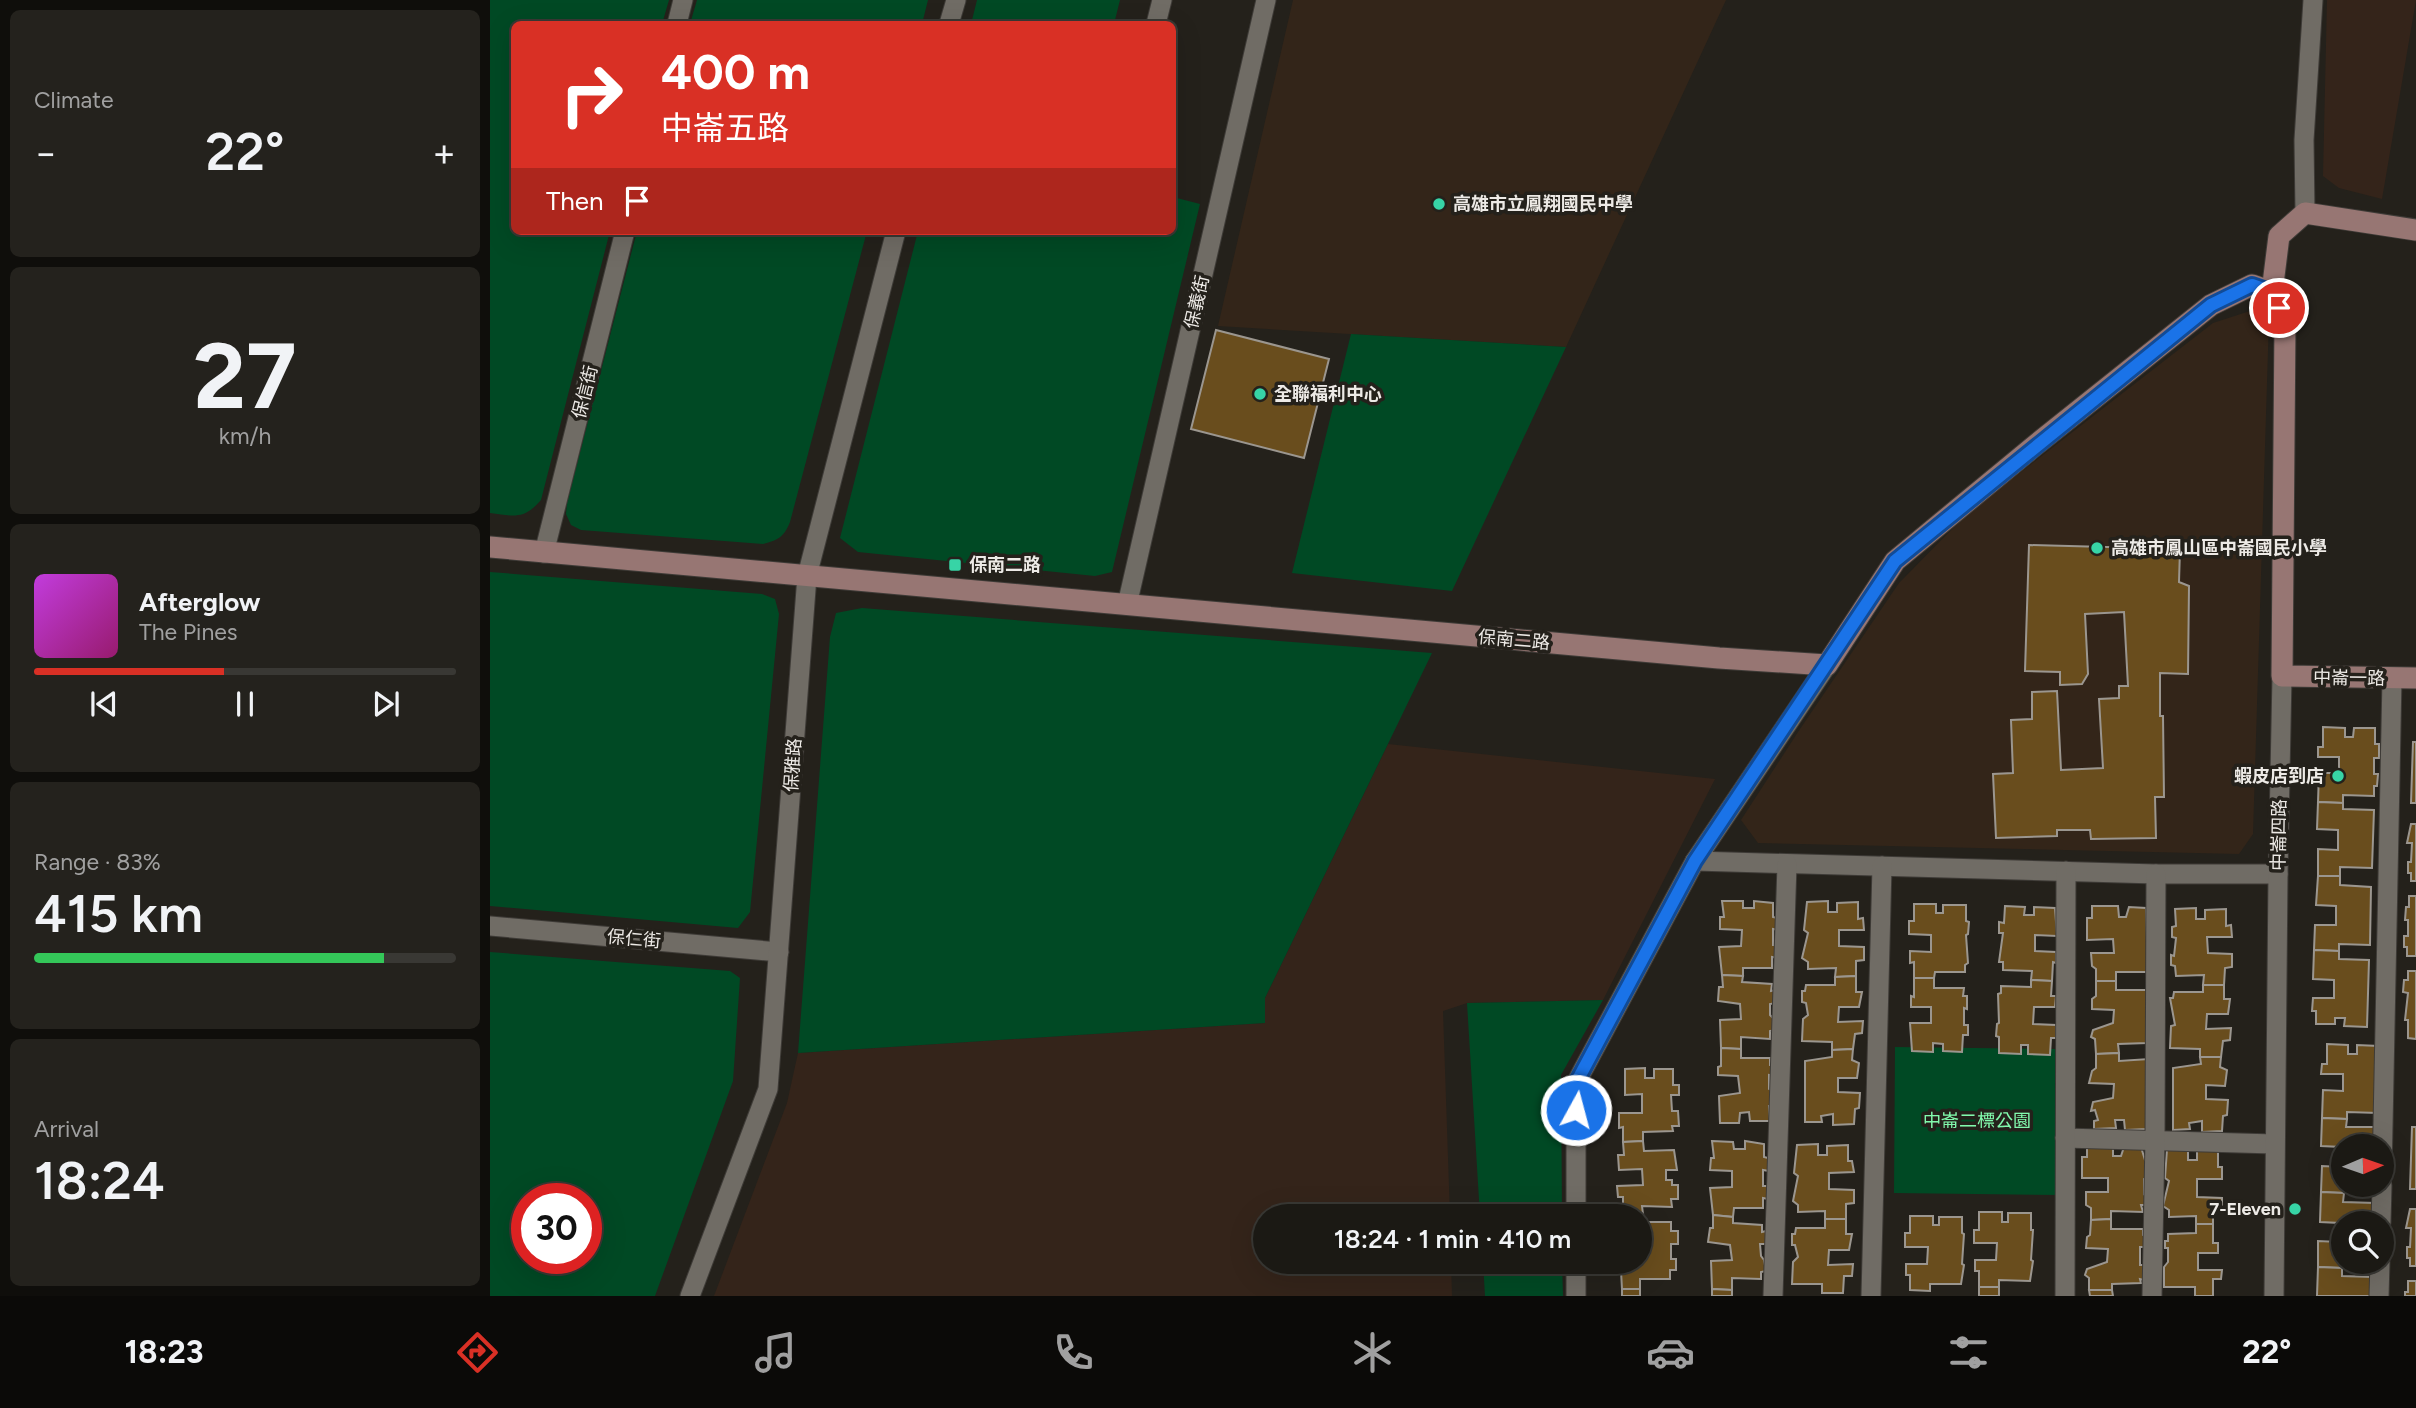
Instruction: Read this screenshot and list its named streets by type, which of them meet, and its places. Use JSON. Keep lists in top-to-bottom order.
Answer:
{
  "streets": {
    "street": [
      "保義街",
      "保信街",
      "保南二路",
      "中崙一路",
      "保雅路",
      "中崙四路",
      "保仁街"
    ]
  },
  "crossings": [
    ["保義街", "保南二路"],
    ["保信街", "保南二路"],
    ["保南二路", "保雅路"],
    ["中崙一路", "中崙四路"],
    ["保雅路", "保仁街"]
  ],
  "parks": ["中崙二標公園"],
  "places": {
    "other": [
      "高雄市立鳳翔國民中學",
      "全聯福利中心",
      "高雄市鳳山區中崙國民小學",
      "蝦皮店到店",
      "7-Eleven"
    ],
    "transit": ["保南二路"]
  },
  "north": "right",
  "page": {
    "tile": [
      "Climate",
      ["27", "km/h"],
      ["Range · 83%", "415 km"],
      ["Arrival", "18:24"]
    ],
    "turn": ["400 m", "中崙五路"],
    "heat": ["−", "22°", "+"],
    "then": "Then",
    "song": ["Afterglow", "The Pines"],
    "limit": "30",
    "trip": "18:24 · 1 min · 410 m",
    "tabs": ["18:23", "22°"]
  }
}
